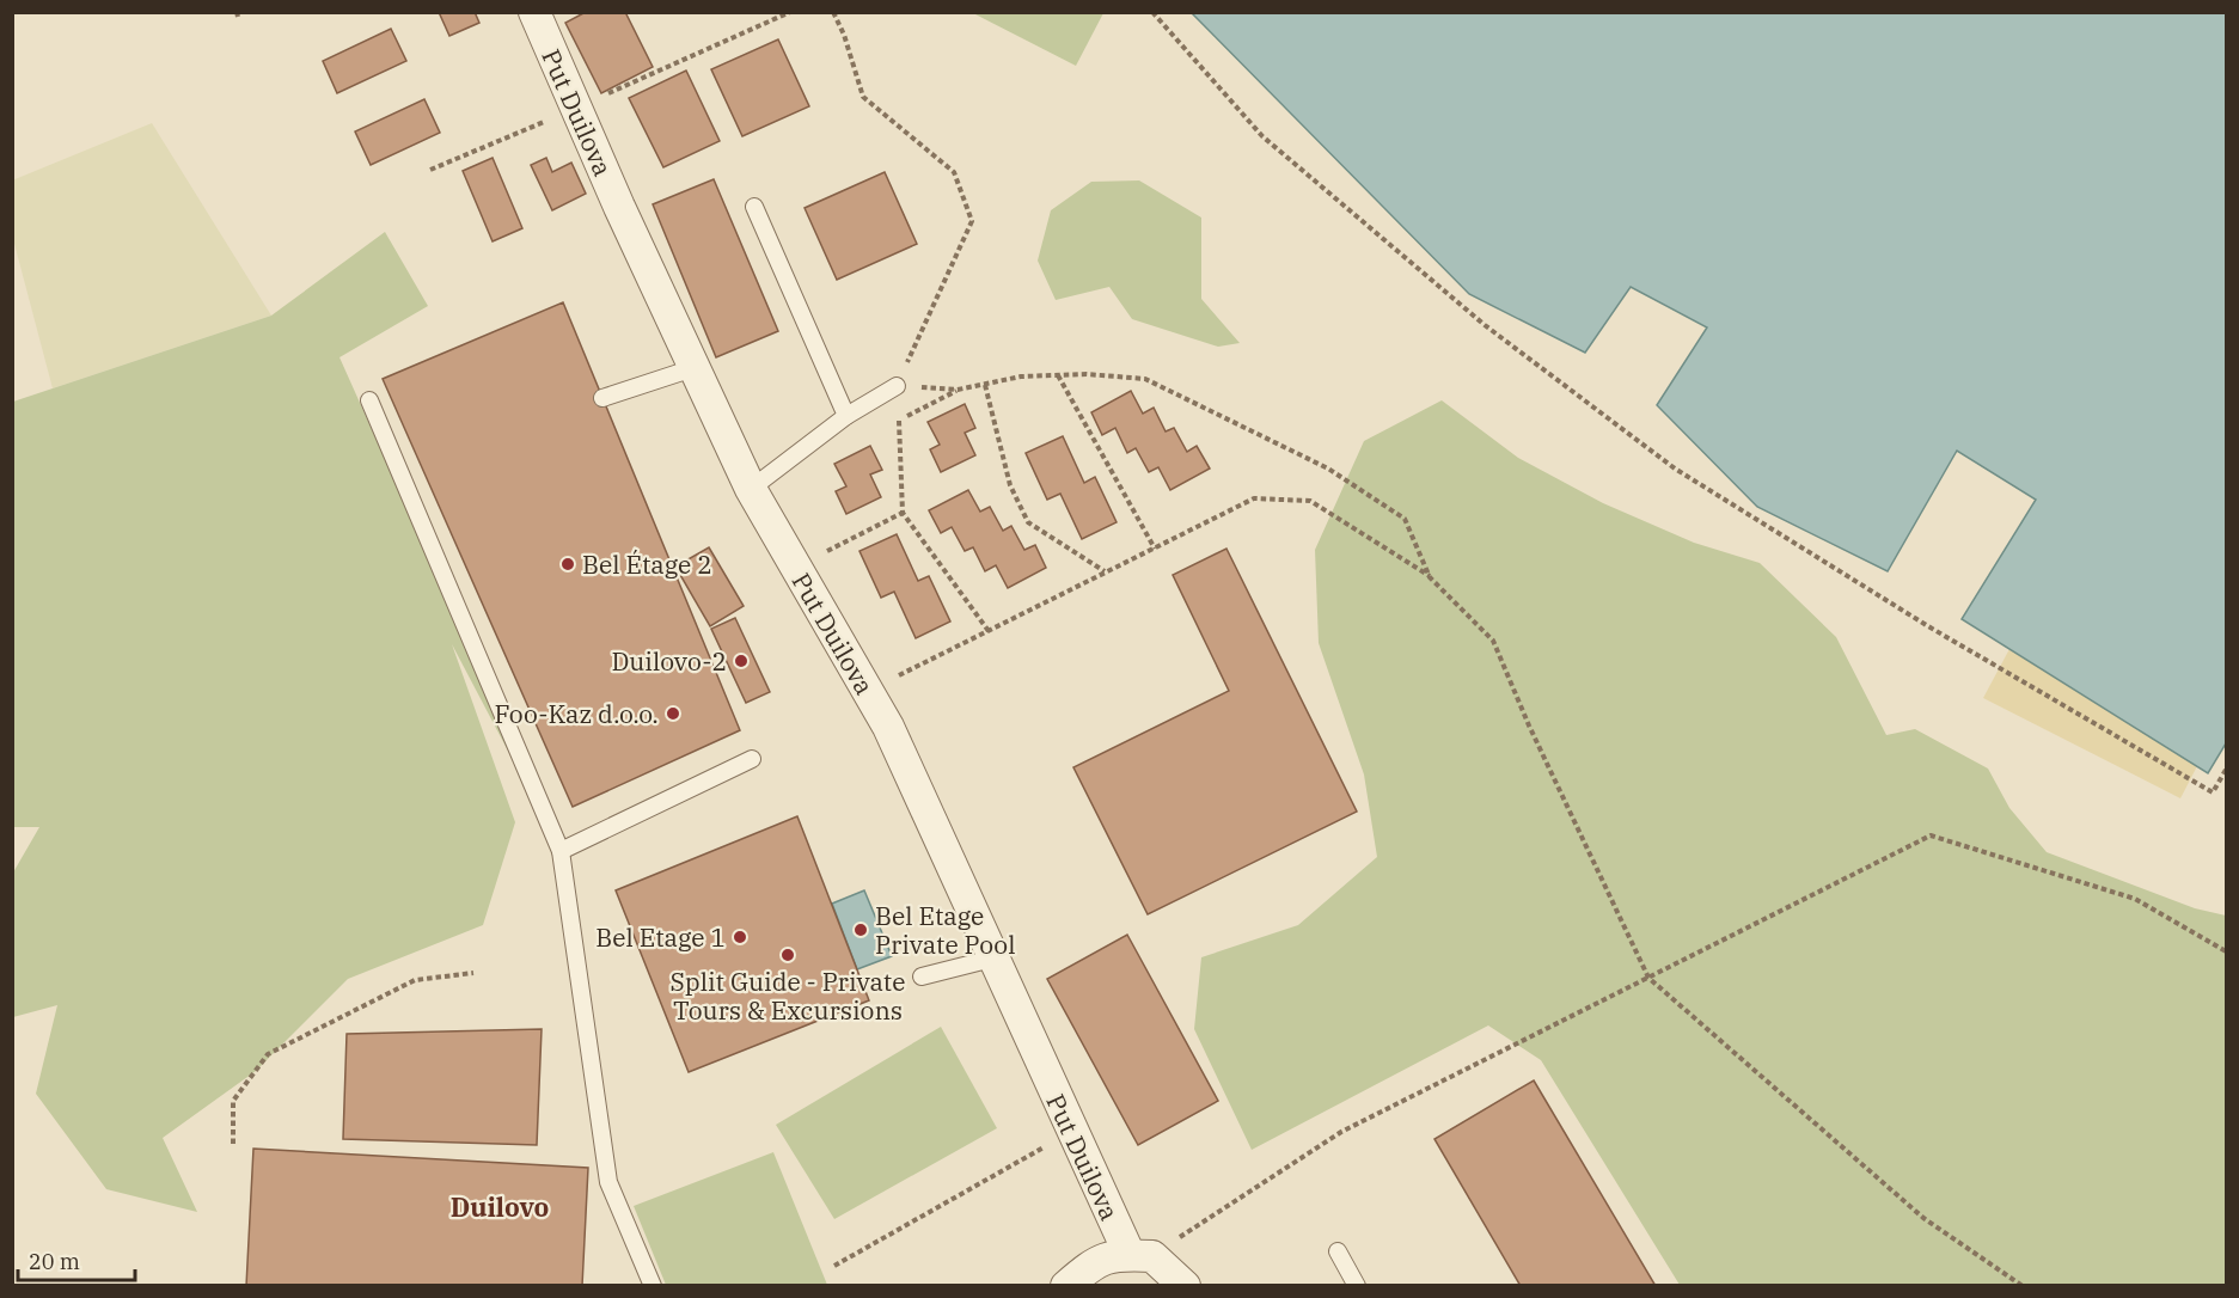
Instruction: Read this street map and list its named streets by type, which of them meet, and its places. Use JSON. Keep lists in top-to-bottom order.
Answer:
{
  "streets": {
    "street": ["Put Duilova"]
  },
  "districts": ["Duilovo"],
  "places": [
    "Bel Étage 2",
    "Duilovo-2",
    "Foo-Kaz d.o.o.",
    "Bel Etage Private Pool",
    "Bel Etage 1",
    "Split Guide - Private Tours & Excursions"
  ],
  "scale_bar": "20 m"
}
